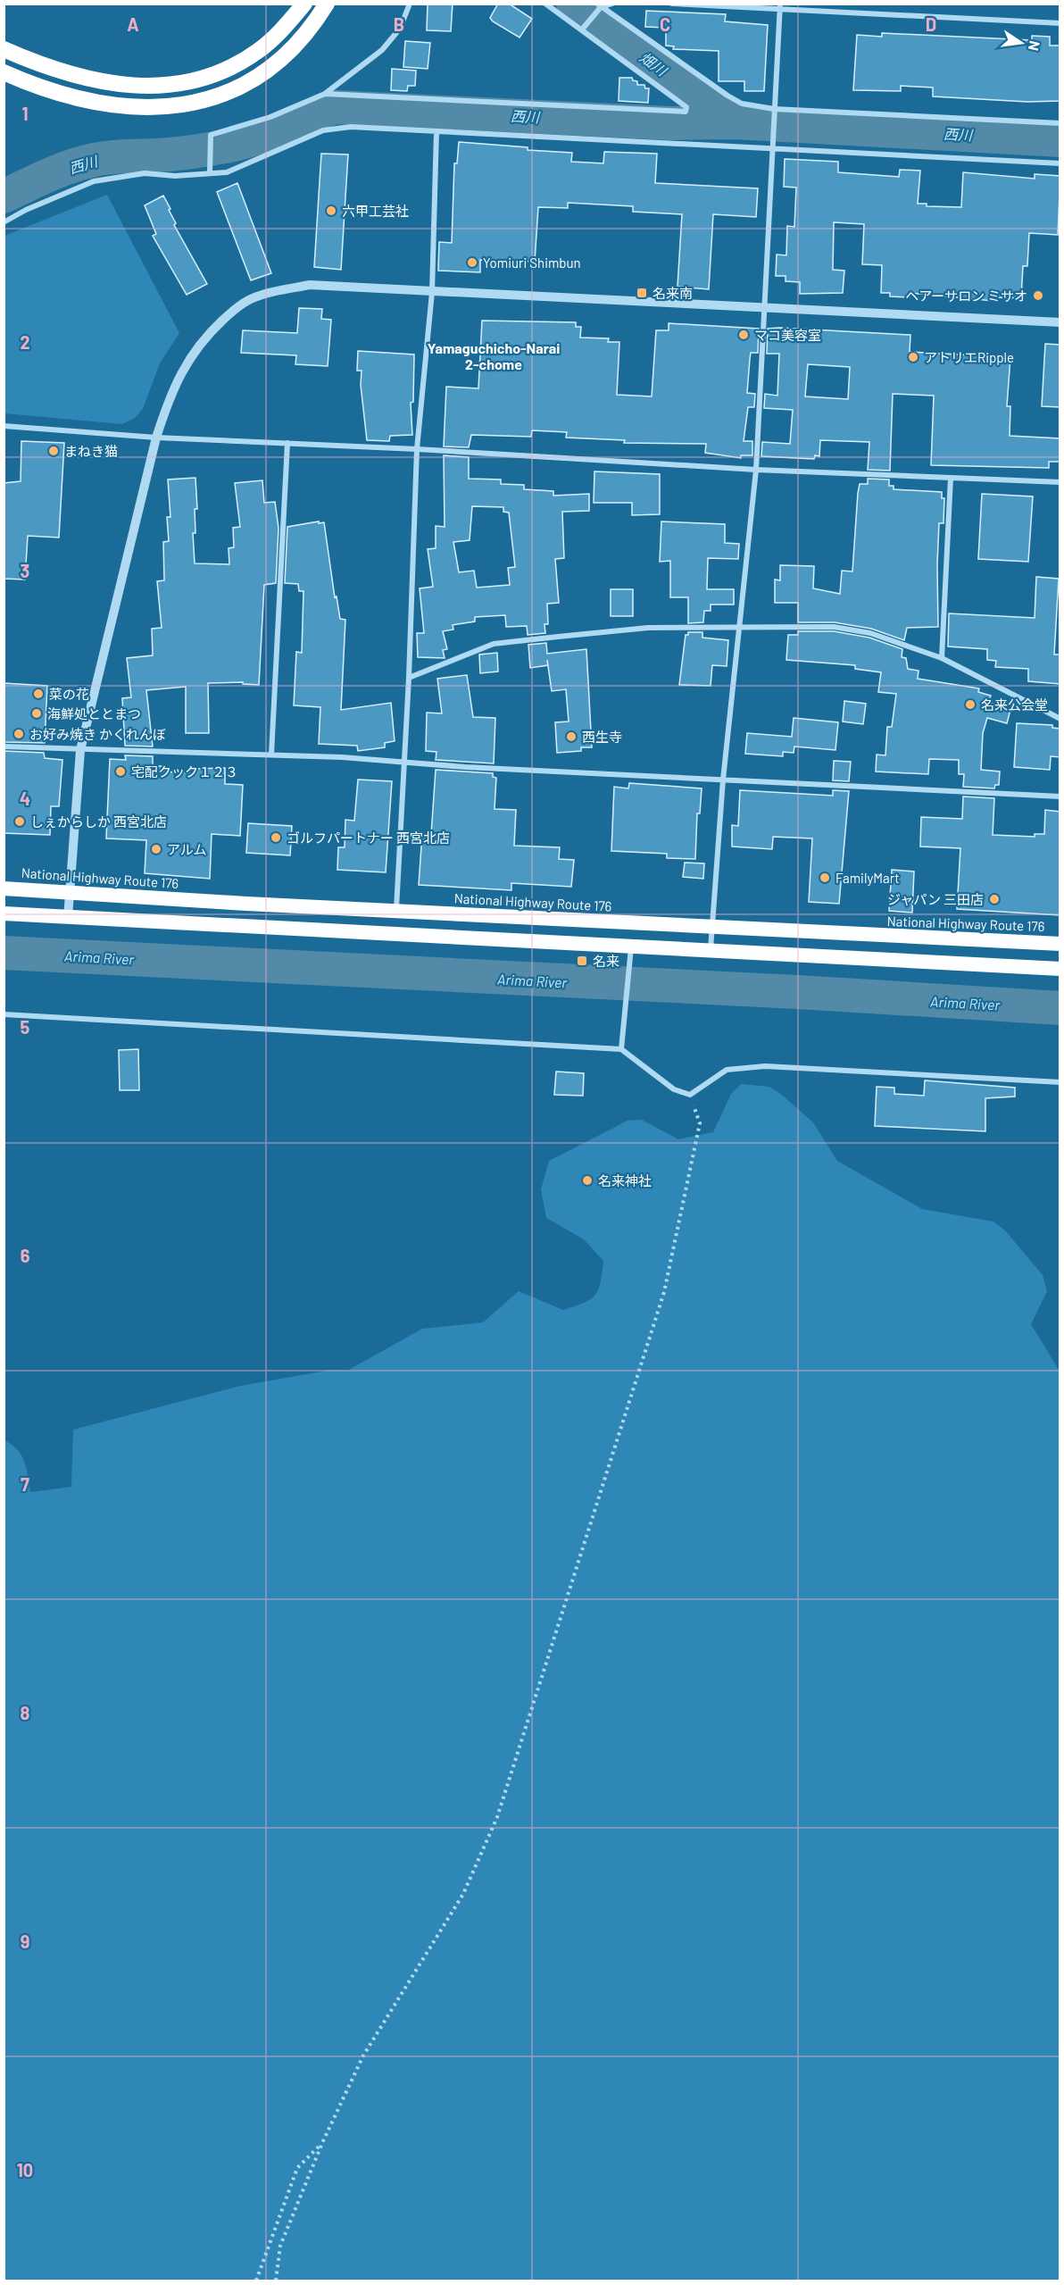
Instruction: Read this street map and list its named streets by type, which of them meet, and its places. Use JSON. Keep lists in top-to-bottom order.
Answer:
{
  "streets": {
    "highway": ["National Highway Route 176"]
  },
  "districts": ["Yamaguchicho-Narai 2-chome"],
  "water": ["畑川", "西川", "Arima River"],
  "places": {
    "other": [
      "六甲工芸社",
      "Yomiuri Shimbun",
      "ヘアーサロン ミサオ",
      "マコ美容室",
      "アトリエRipple",
      "まねき猫",
      "菜の花",
      "名来公会堂",
      "海鮮処ととまつ",
      "お好み焼き かくれんぼ",
      "西生寺",
      "宅配クック１２３",
      "しぇからしか 西宮北店",
      "ゴルフパートナー 西宮北店",
      "アルム",
      "FamilyMart",
      "ジャパン 三田店",
      "名来神社"
    ],
    "transit": ["名来南", "名来"]
  },
  "north": "right",
  "grid": {
    "columns": [
      "A",
      "B",
      "C",
      "D"
    ],
    "rows": [
      "1",
      "2",
      "3",
      "4",
      "5",
      "6",
      "7",
      "8",
      "9",
      "10"
    ]
  }
}
